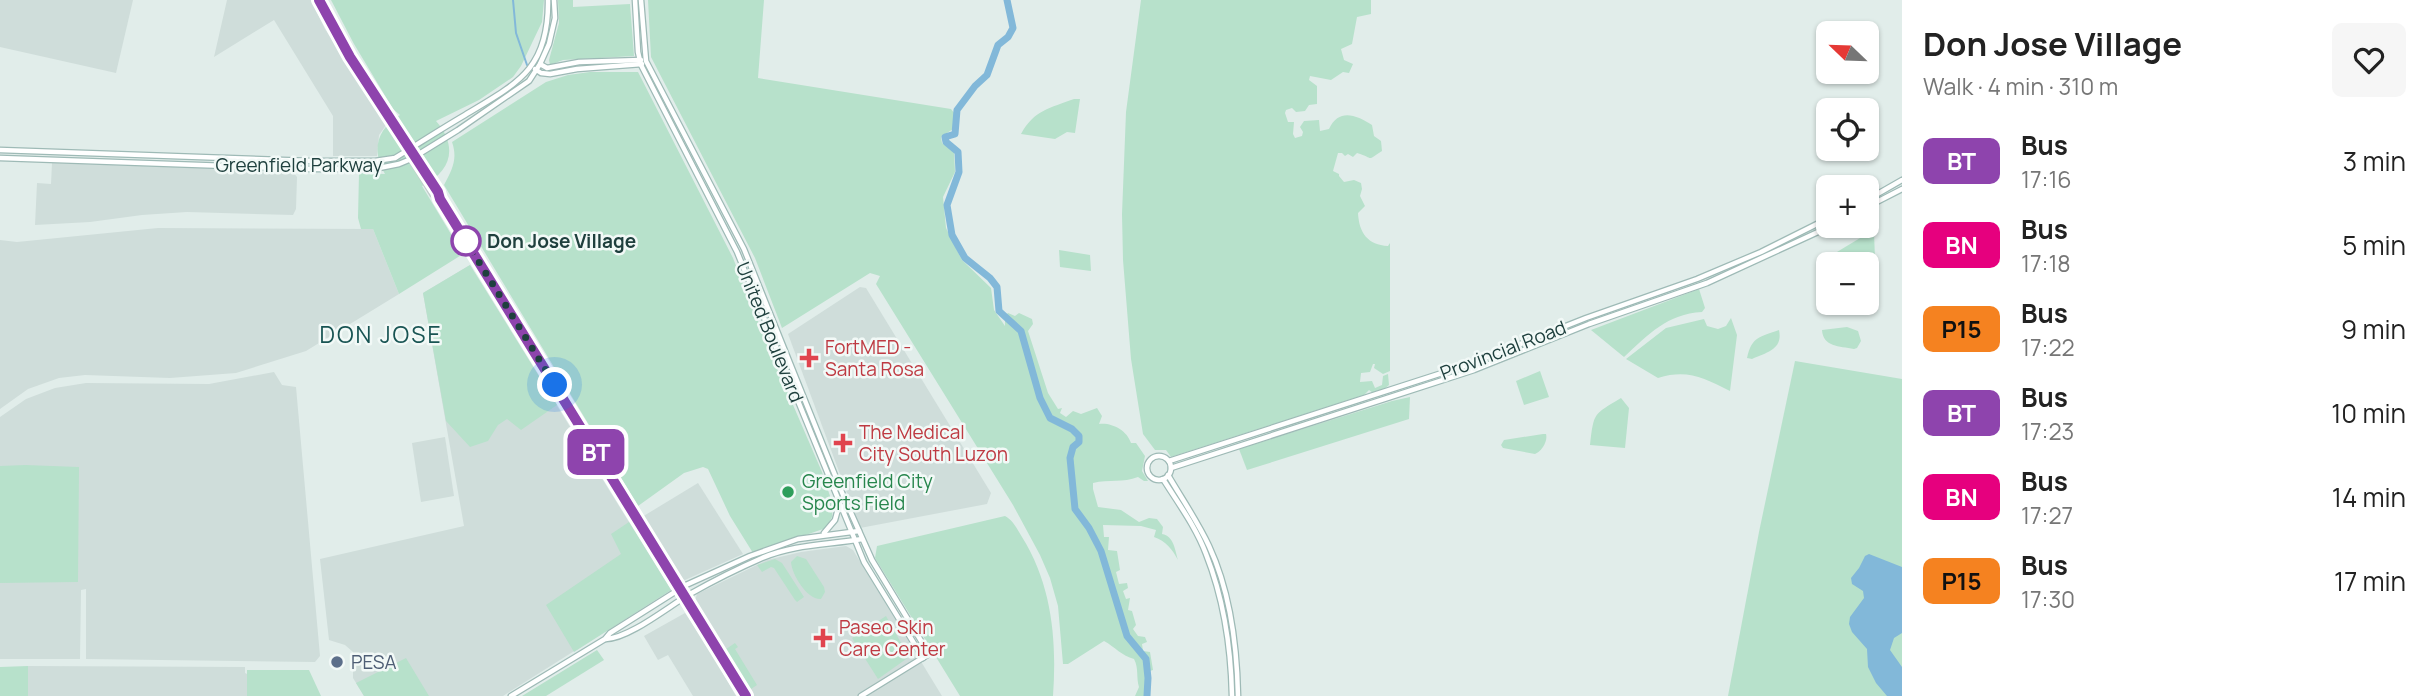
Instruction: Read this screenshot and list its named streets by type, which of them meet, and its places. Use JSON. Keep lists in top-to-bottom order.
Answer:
{
  "streets": {
    "main road": ["Greenfield Parkway", "United Boulevard", "Provincial Road"]
  },
  "districts": ["DON JOSE"],
  "places": {
    "other": ["Don Jose Village", "Greenfield City Sports Field", "PESA"],
    "health": ["FortMED - Santa Rosa", "The Medical City South Luzon", "Paseo Skin Care Center"]
  },
  "lines": ["bus line BT"],
  "north": "top left",
  "page": {
    "on_map": "BT",
    "heading": ["Don Jose Village", "Walk · 4 min · 310 m"],
    "map_buttons": ["+", "−"],
    "list": [
      {
        "mark": "BT",
        "name": "Bus",
        "note": "17:16",
        "value": "3 min"
      },
      {
        "mark": "BN",
        "name": "Bus",
        "note": "17:18",
        "value": "5 min"
      },
      {
        "mark": "P15",
        "name": "Bus",
        "note": "17:22",
        "value": "9 min"
      },
      {
        "mark": "BT",
        "name": "Bus",
        "note": "17:23",
        "value": "10 min"
      },
      {
        "mark": "BN",
        "name": "Bus",
        "note": "17:27",
        "value": "14 min"
      },
      {
        "mark": "P15",
        "name": "Bus",
        "note": "17:30",
        "value": "17 min"
      }
    ]
  }
}
